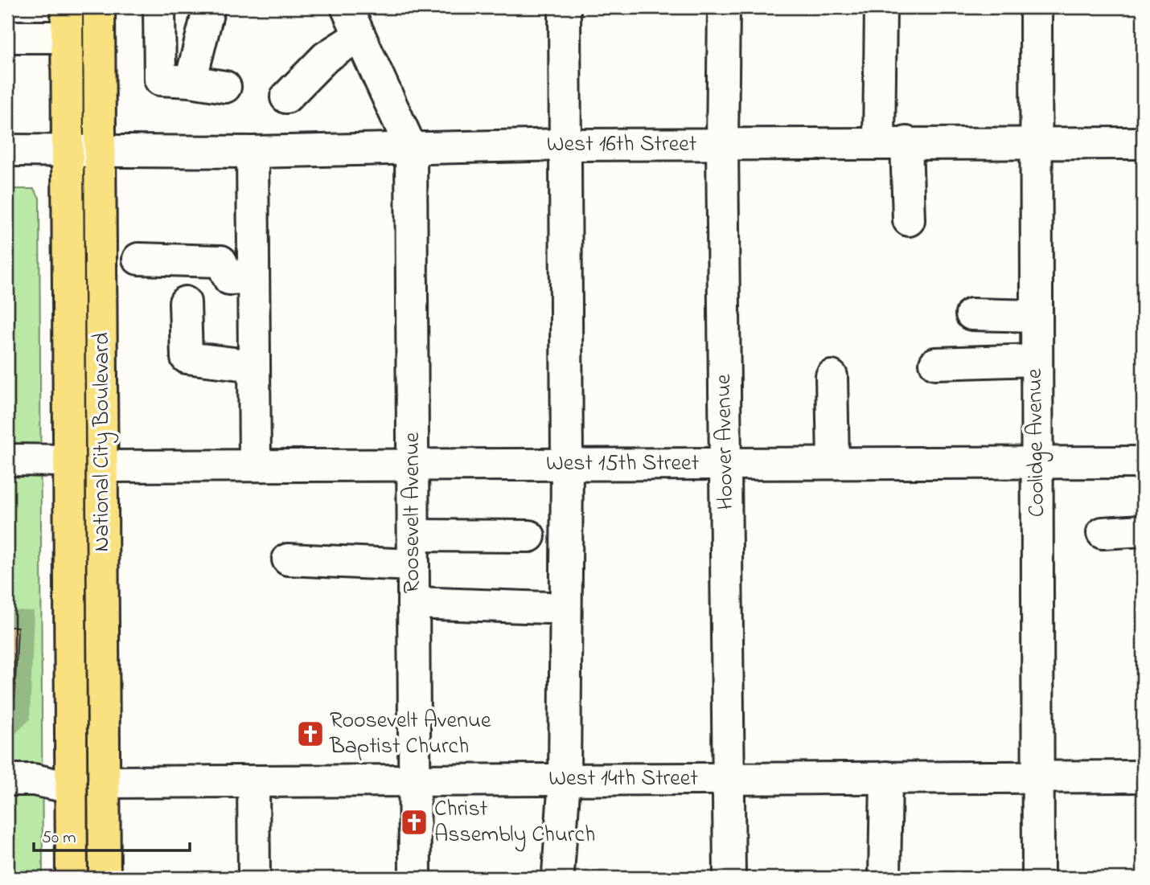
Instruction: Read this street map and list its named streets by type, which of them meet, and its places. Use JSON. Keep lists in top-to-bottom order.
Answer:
{
  "streets": {
    "main road": ["National City Boulevard"],
    "street": [
      "West 16th Street",
      "Hoover Avenue",
      "Coolidge Avenue",
      "West 15th Street",
      "Roosevelt Avenue",
      "West 14th Street"
    ]
  },
  "crossings": [
    ["West 16th Street", "National City Boulevard"],
    ["West 16th Street", "Hoover Avenue"],
    ["West 16th Street", "Coolidge Avenue"],
    ["West 16th Street", "Roosevelt Avenue"],
    ["National City Boulevard", "West 15th Street"],
    ["National City Boulevard", "West 14th Street"],
    ["Hoover Avenue", "West 15th Street"],
    ["Hoover Avenue", "West 14th Street"],
    ["Coolidge Avenue", "West 15th Street"],
    ["Coolidge Avenue", "West 14th Street"],
    ["West 15th Street", "Roosevelt Avenue"],
    ["Roosevelt Avenue", "West 14th Street"]
  ],
  "places": {
    "church": ["Roosevelt Avenue Baptist Church", "Christ Assembly Church"]
  },
  "scale_bar": "50 m"
}
